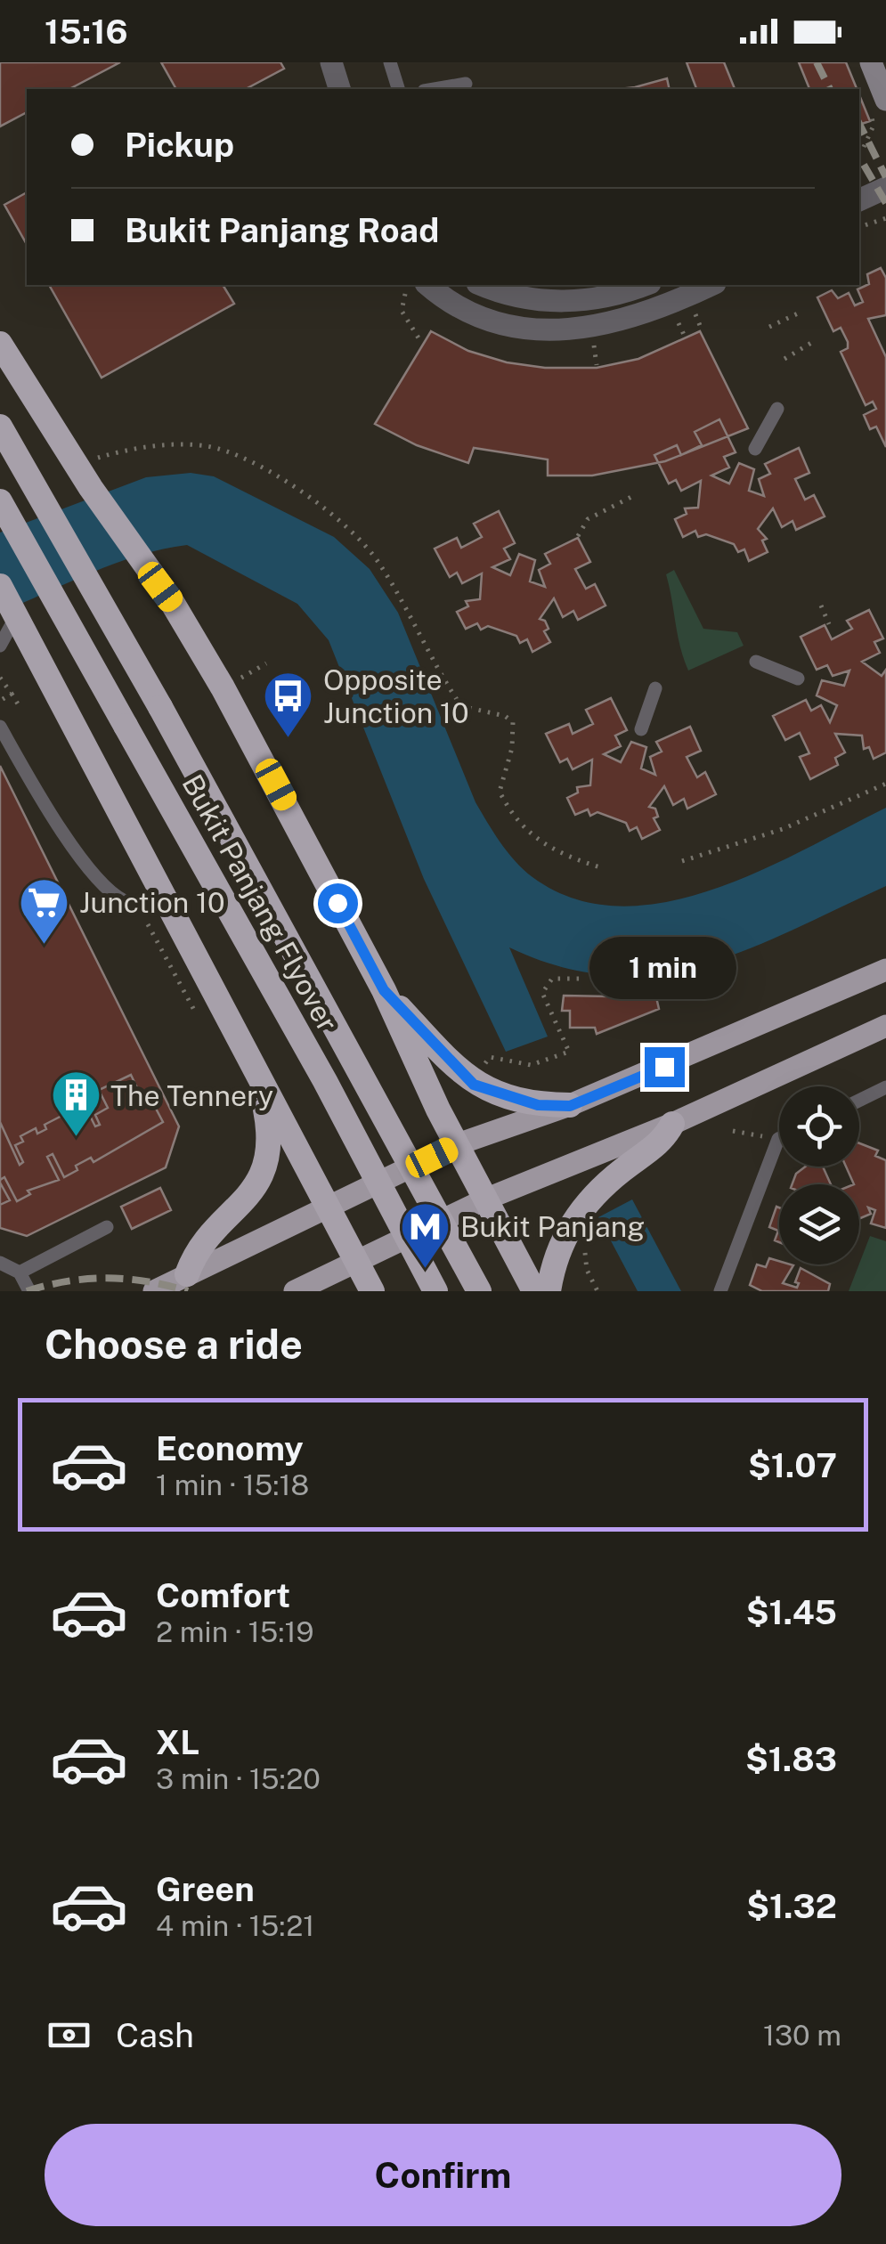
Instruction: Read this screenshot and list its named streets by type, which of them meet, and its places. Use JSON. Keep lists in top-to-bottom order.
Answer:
{
  "streets": {
    "highway": ["Bukit Panjang Flyover"]
  },
  "places": {
    "bus stop": ["Opposite Junction 10"],
    "supermarket": ["Junction 10"],
    "building": ["The Tennery"],
    "metro station": ["Bukit Panjang"]
  },
  "page": {
    "status": "15:16",
    "banner": ["Pickup", "Bukit Panjang Road"],
    "bubble": "1 min",
    "heading": "Choose a ride",
    "list": [
      {
        "name": "Economy",
        "note": "1 min · 15:18",
        "value": "$1.07"
      },
      {
        "name": "Comfort",
        "note": "2 min · 15:19",
        "value": "$1.45"
      },
      {
        "name": "XL",
        "note": "3 min · 15:20",
        "value": "$1.83"
      },
      {
        "name": "Green",
        "note": "4 min · 15:21",
        "value": "$1.32"
      }
    ],
    "pay": ["Cash", "130 m"],
    "buttons": "Confirm"
  }
}
